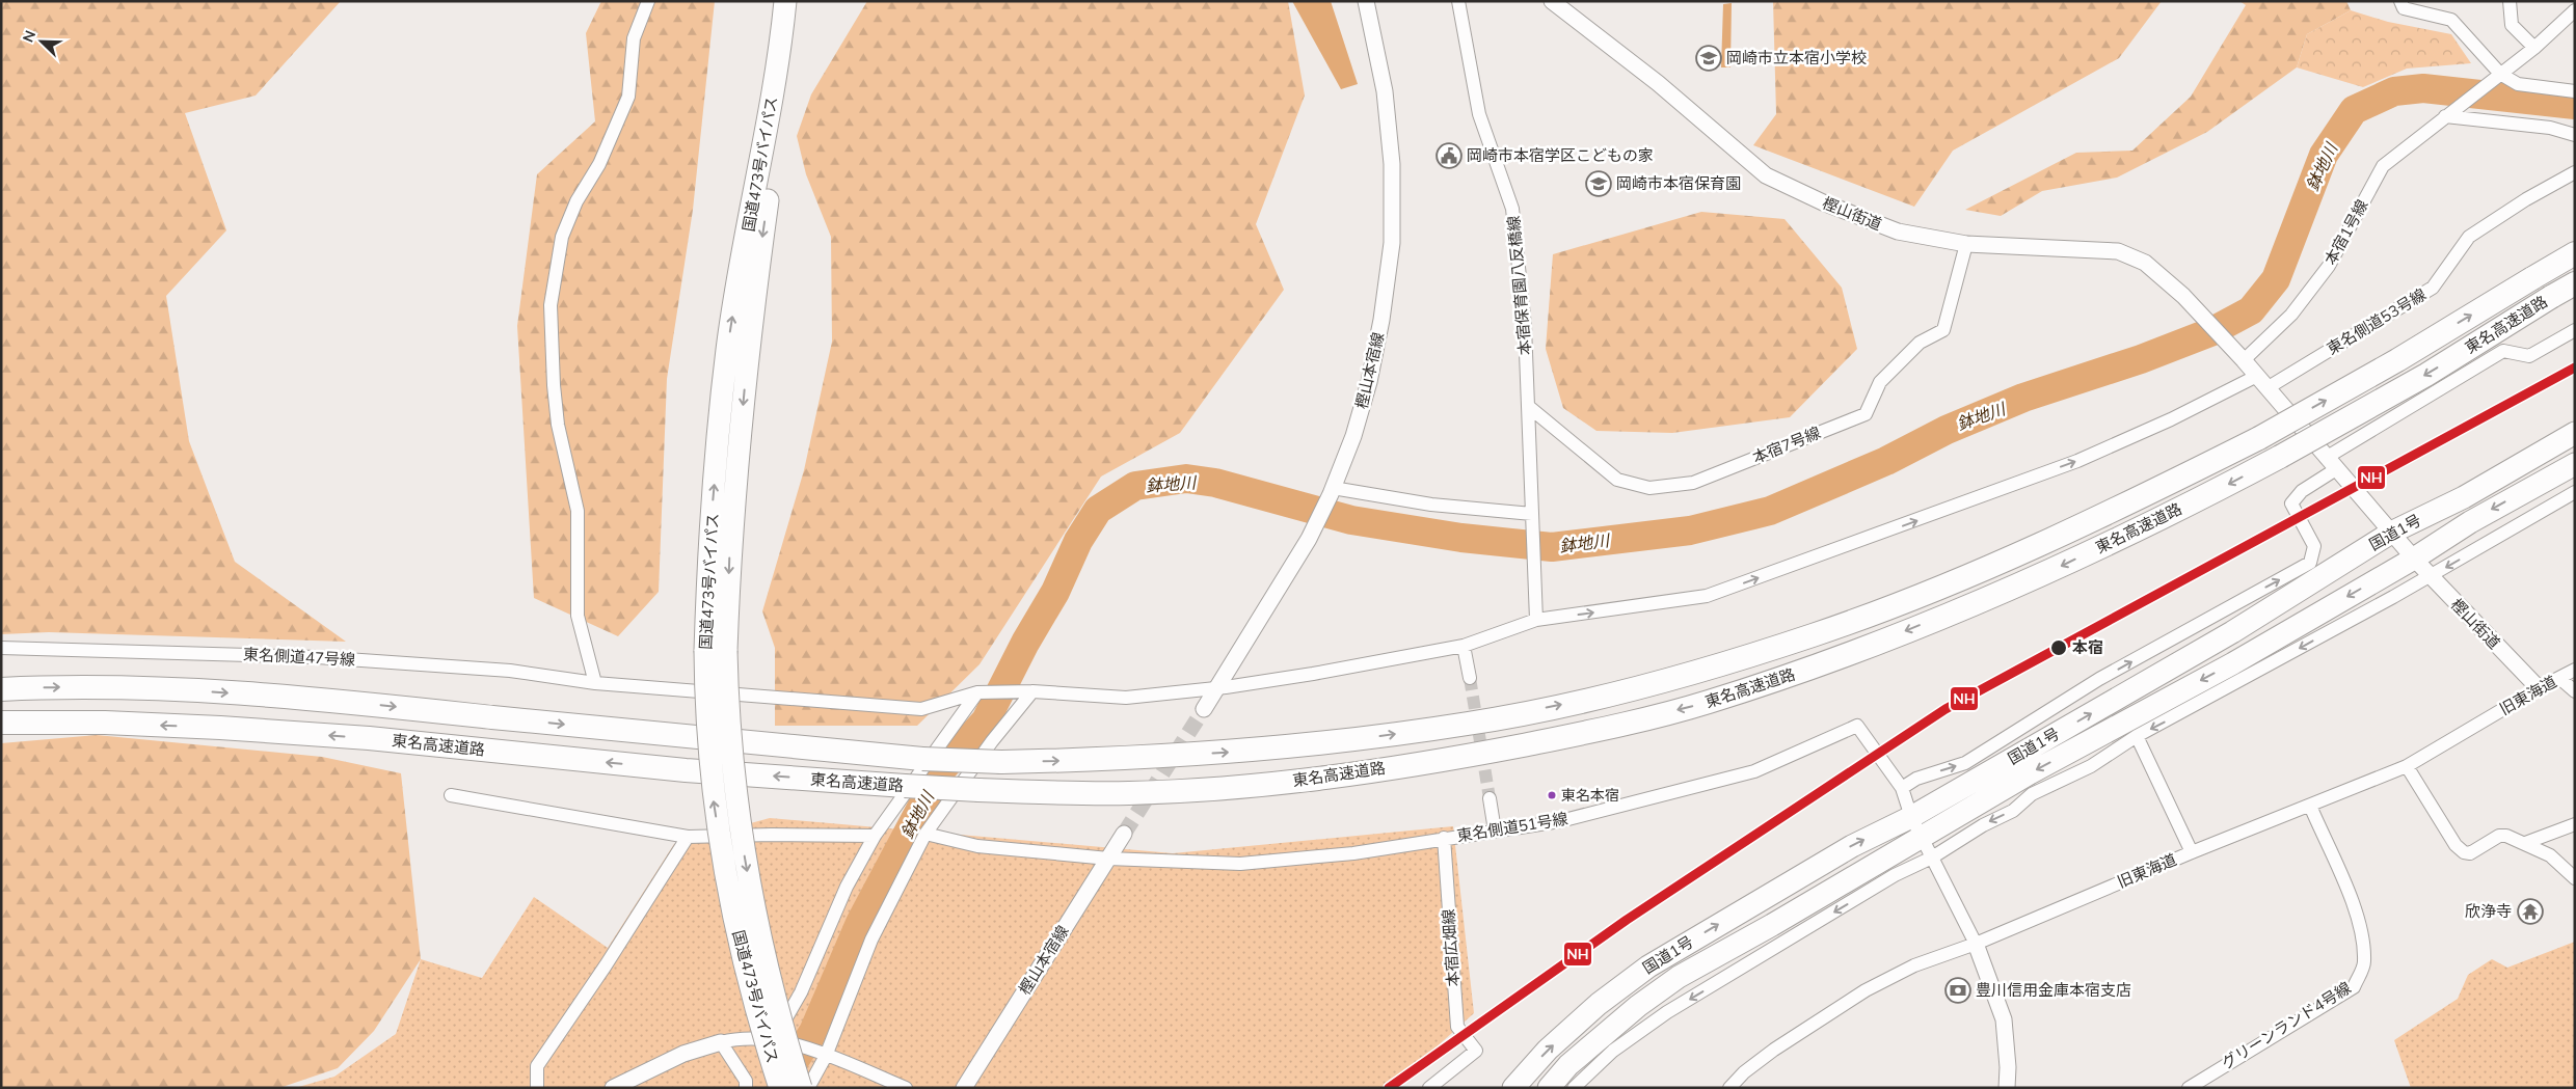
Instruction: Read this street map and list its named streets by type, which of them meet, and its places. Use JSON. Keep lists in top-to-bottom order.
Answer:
{
  "streets": {
    "highway": ["国道473号バイパス", "東名高速道路", "国道1号"],
    "street": [
      "樫山街道",
      "本宿1号線",
      "本宿保育園八反橋線",
      "東名側道53号線",
      "樫山本宿線",
      "本宿7号線",
      "東名側道47号線",
      "旧東海道",
      "東名側道51号線",
      "本宿広畑線",
      "グリーンランド4号線"
    ]
  },
  "crossings": [
    ["樫山街道", "本宿1号線"],
    ["樫山街道", "東名側道53号線"],
    ["樫山街道", "本宿7号線"],
    ["樫山街道", "国道1号"],
    ["樫山街道", "東名側道47号線"],
    ["樫山街道", "旧東海道"],
    ["本宿保育園八反橋線", "本宿7号線"],
    ["本宿保育園八反橋線", "東名側道47号線"],
    ["樫山本宿線", "東名側道47号線"],
    ["樫山本宿線", "東名側道51号線"],
    ["旧東海道", "グリーンランド4号線"],
    ["東名側道51号線", "本宿広畑線"]
  ],
  "water": ["鉢地川"],
  "places": {
    "school or university": ["岡崎市立本宿小学校", "岡崎市本宿保育園"],
    "public building": ["岡崎市本宿学区こどもの家"],
    "other": ["本宿", "東名本宿"],
    "temple": ["欣浄寺"],
    "bank": ["豊川信用金庫本宿支店"]
  },
  "lines": ["transit line NH"],
  "north": "top left"
}
